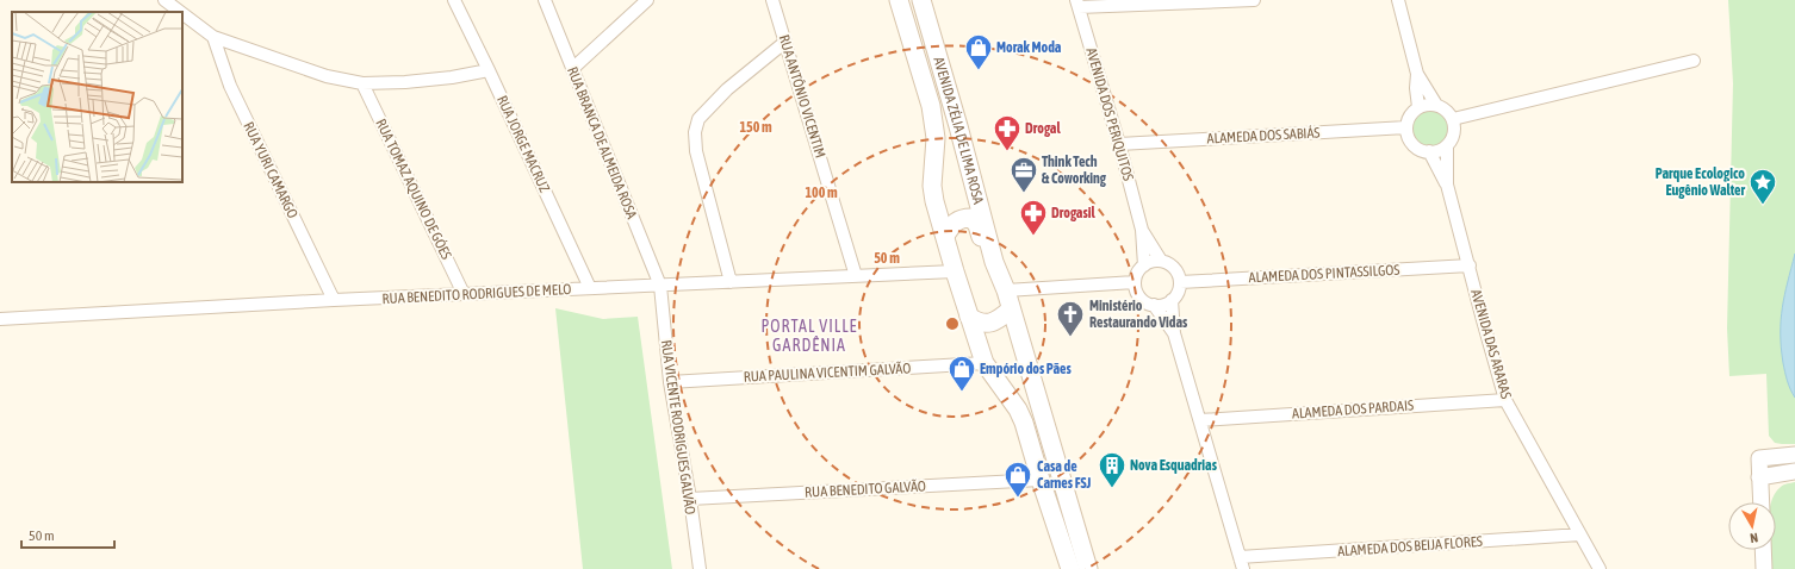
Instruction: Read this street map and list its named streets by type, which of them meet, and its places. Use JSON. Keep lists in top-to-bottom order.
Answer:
{
  "streets": {
    "main road": ["AVENIDA ZÉLIA DE LIMA ROSA"],
    "street": [
      "RUA ANTÔNIO VICENTIM",
      "AVENIDA DOS PERIQUITOS",
      "ALAMEDA DOS SABIÁS",
      "RUA BRANCA DE ALMEIDA ROSA",
      "RUA JORGE MACRUZ",
      "RUA YURI CAMARGO",
      "RUA TOMAZ AQUINO DE GÓES",
      "ALAMEDA DOS PINTASSILGOS",
      "RUA BENEDITO RODRIGUES DE MELO",
      "AVENIDA DAS ARARAS",
      "RUA PAULINA VICENTIM GALVÃO",
      "ALAMEDA DOS PARDAIS",
      "RUA VICENTE RODRIGUES GALVÃO",
      "RUA BENEDITO GALVÃO",
      "ALAMEDA DOS BEIJA FLORES"
    ]
  },
  "crossings": [
    ["RUA ANTÔNIO VICENTIM", "RUA BENEDITO RODRIGUES DE MELO"],
    ["AVENIDA DOS PERIQUITOS", "ALAMEDA DOS SABIÁS"],
    ["AVENIDA ZÉLIA DE LIMA ROSA", "RUA BENEDITO RODRIGUES DE MELO"],
    ["AVENIDA ZÉLIA DE LIMA ROSA", "RUA PAULINA VICENTIM GALVÃO"],
    ["AVENIDA ZÉLIA DE LIMA ROSA", "RUA BENEDITO GALVÃO"],
    ["RUA BRANCA DE ALMEIDA ROSA", "RUA BENEDITO RODRIGUES DE MELO"],
    ["RUA BRANCA DE ALMEIDA ROSA", "RUA VICENTE RODRIGUES GALVÃO"],
    ["RUA JORGE MACRUZ", "RUA BENEDITO RODRIGUES DE MELO"],
    ["RUA YURI CAMARGO", "RUA BENEDITO RODRIGUES DE MELO"],
    ["RUA TOMAZ AQUINO DE GÓES", "RUA BENEDITO RODRIGUES DE MELO"],
    ["ALAMEDA DOS PINTASSILGOS", "AVENIDA DAS ARARAS"],
    ["RUA BENEDITO RODRIGUES DE MELO", "RUA VICENTE RODRIGUES GALVÃO"],
    ["AVENIDA DAS ARARAS", "ALAMEDA DOS PARDAIS"],
    ["AVENIDA DAS ARARAS", "ALAMEDA DOS BEIJA FLORES"],
    ["RUA PAULINA VICENTIM GALVÃO", "RUA VICENTE RODRIGUES GALVÃO"],
    ["RUA VICENTE RODRIGUES GALVÃO", "RUA BENEDITO GALVÃO"]
  ],
  "districts": ["PORTAL VILLE GARDÊNIA"],
  "places": {
    "shop": ["Morak Moda", "Empório dos Pães", "Casa de Carnes FSJ"],
    "pharmacy": ["Drogal", "Drogasil"],
    "office": ["Think Tech & Coworking"],
    "place": ["Parque Ecologico Eugênio Walter"],
    "church": ["Ministério Restaurando Vidas"],
    "building": ["Nova Esquadrias"]
  },
  "scale_bar": "50 m",
  "north": "bottom",
  "rings": ["150 m", "100 m", "50 m"]
}
